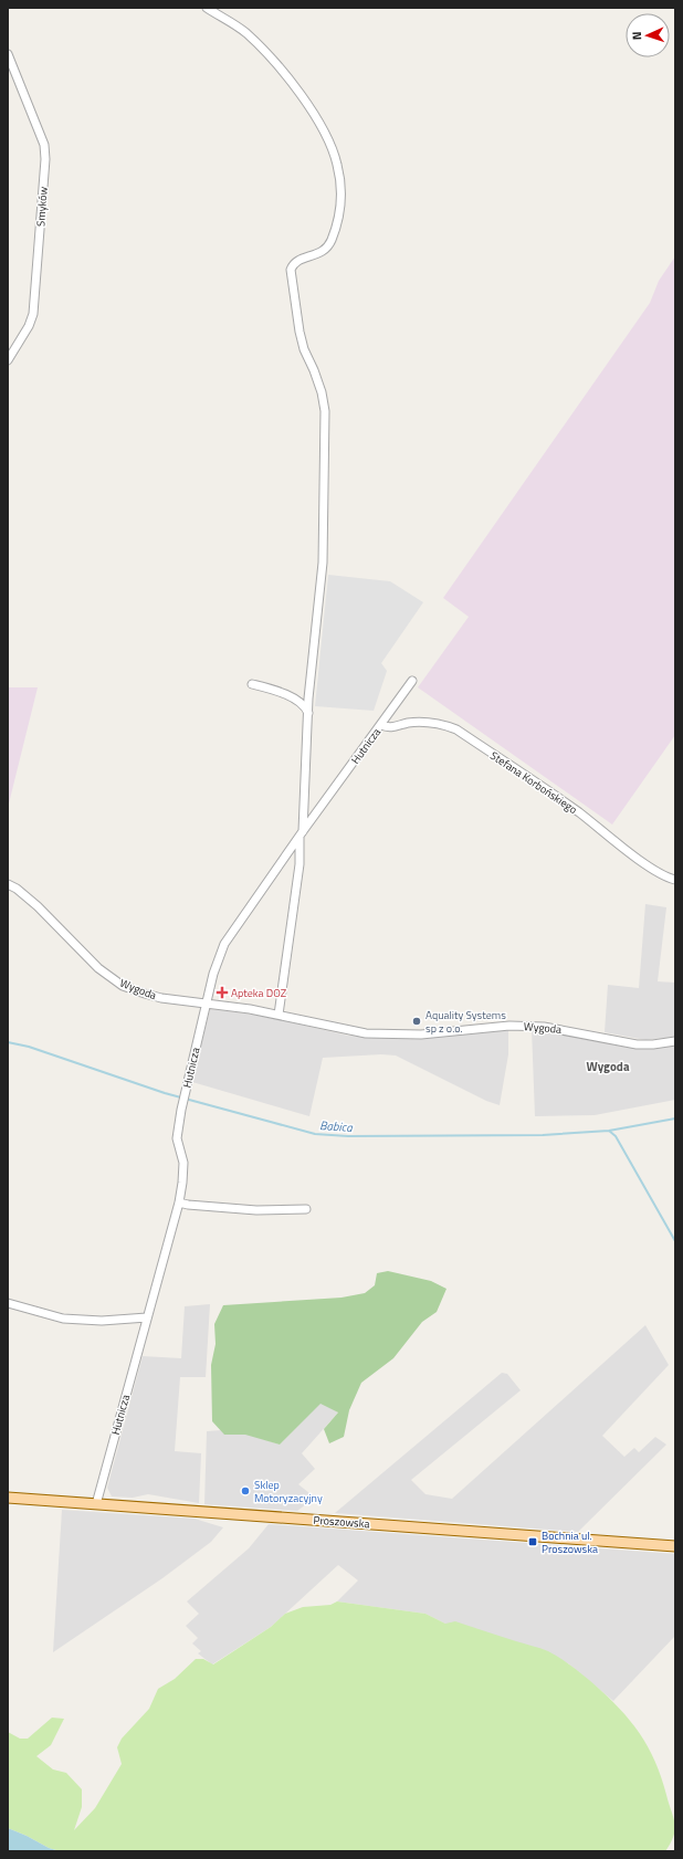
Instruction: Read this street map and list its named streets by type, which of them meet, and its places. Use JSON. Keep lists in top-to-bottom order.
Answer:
{
  "streets": {
    "main road": ["Proszowska"],
    "street": [
      "Smyków",
      "Hutnicza",
      "Stefana Korbońskiego",
      "Wygoda"
    ]
  },
  "crossings": [
    ["Hutnicza", "Stefana Korbońskiego"],
    ["Hutnicza", "Wygoda"],
    ["Hutnicza", "Proszowska"]
  ],
  "districts": ["Wygoda"],
  "water": ["Babica"],
  "places": {
    "health": ["Apteka DOZ"],
    "other": ["Aquality Systems sp z o.o.", "Sklep Motoryzacyjny"],
    "transit": ["Bochnia ul. Proszowska"]
  },
  "north": "left"
}
